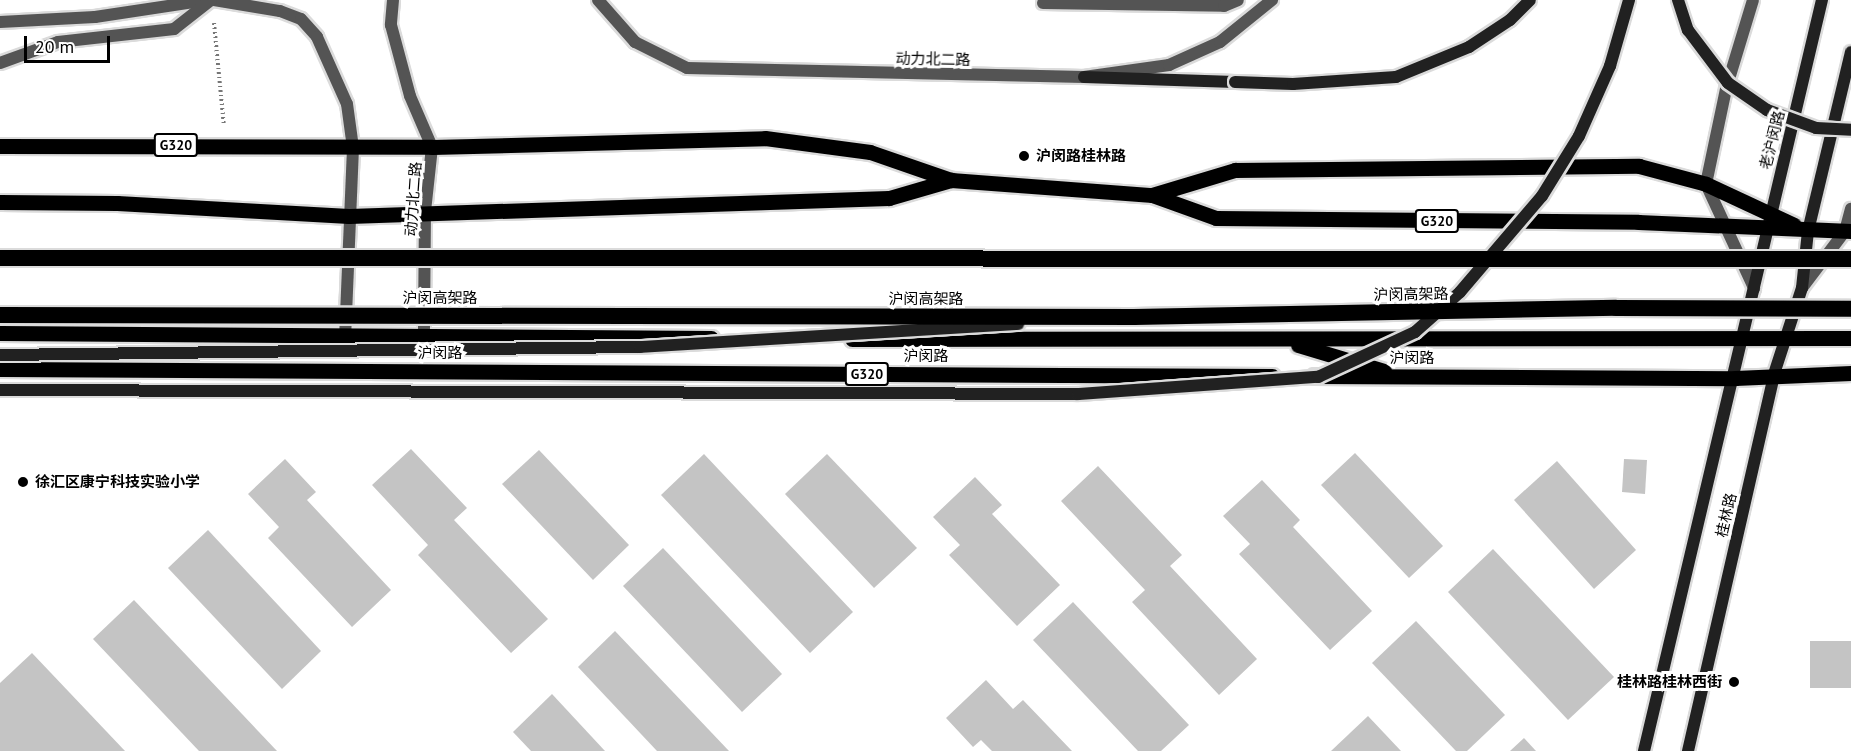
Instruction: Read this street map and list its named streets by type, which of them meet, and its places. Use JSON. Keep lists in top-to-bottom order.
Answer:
{
  "streets": {
    "highway": ["沪闵高架路"],
    "main road": [
      "老沪闵路",
      "G320",
      "沪闵路",
      "桂林路"
    ],
    "street": ["动力北二路"]
  },
  "crossings": [
    ["动力北二路", "G320"],
    ["动力北二路", "沪闵路"],
    ["老沪闵路", "G320"],
    ["老沪闵路", "桂林路"],
    ["沪闵路", "桂林路"]
  ],
  "places": ["沪闵路桂林路", "徐汇区康宁科技实验小学", "桂林路桂林西街"],
  "scale_bar": "20 m"
}
